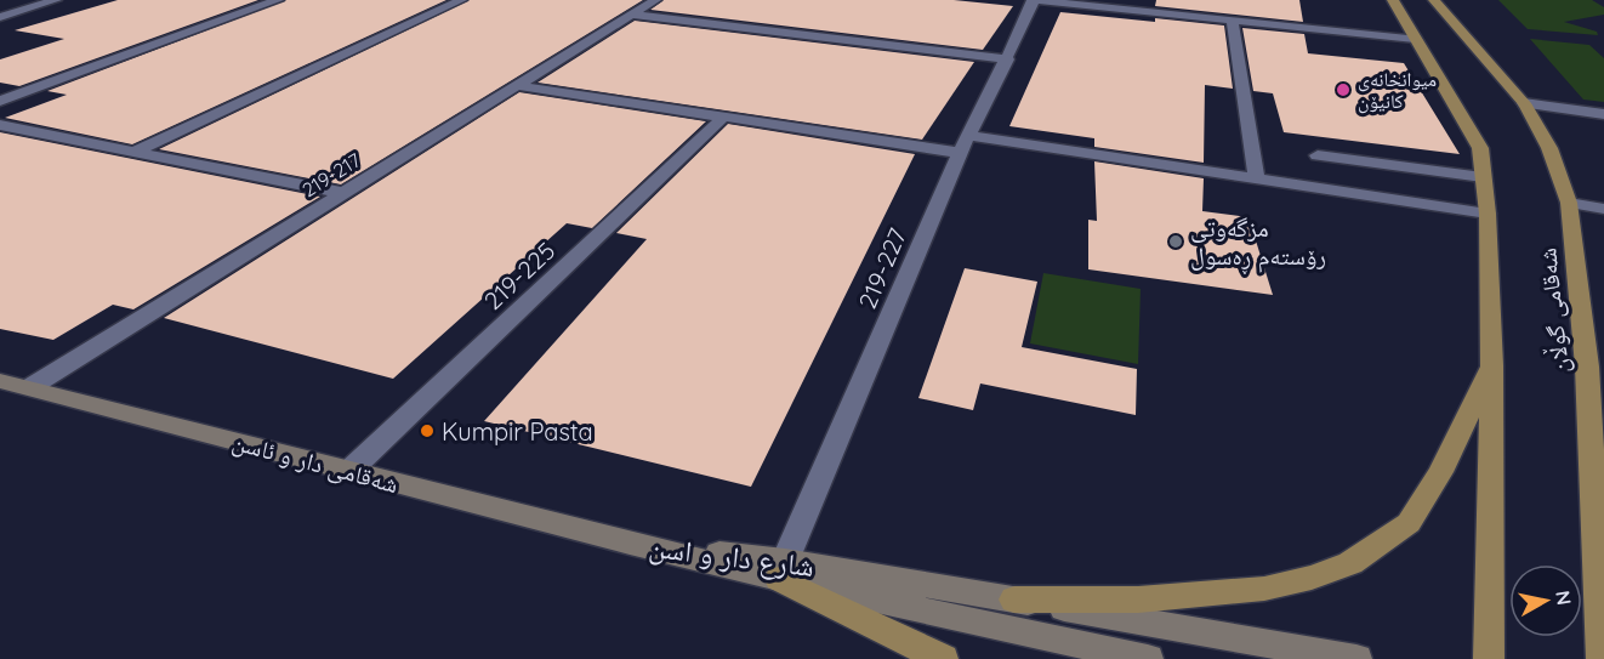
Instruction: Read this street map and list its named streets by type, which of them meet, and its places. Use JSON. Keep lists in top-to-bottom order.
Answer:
{
  "streets": {
    "main road": ["شەقامی گوڵان"],
    "street": [
      "219-217",
      "219-227",
      "219-225",
      "شەقامی دار و ئاسن",
      "شارع دار و اسن"
    ]
  },
  "crossings": [
    ["219-217", "شەقامی دار و ئاسن"],
    ["219-227", "شارع دار و اسن"],
    ["219-225", "شەقامی دار و ئاسن"],
    ["شەقامی دار و ئاسن", "شارع دار و اسن"]
  ],
  "places": ["میوانخانەی کانیۆن", "مزگەوتی رۆستەم ڕەسول", "Kumpir Pasta"],
  "north": "right"
}
